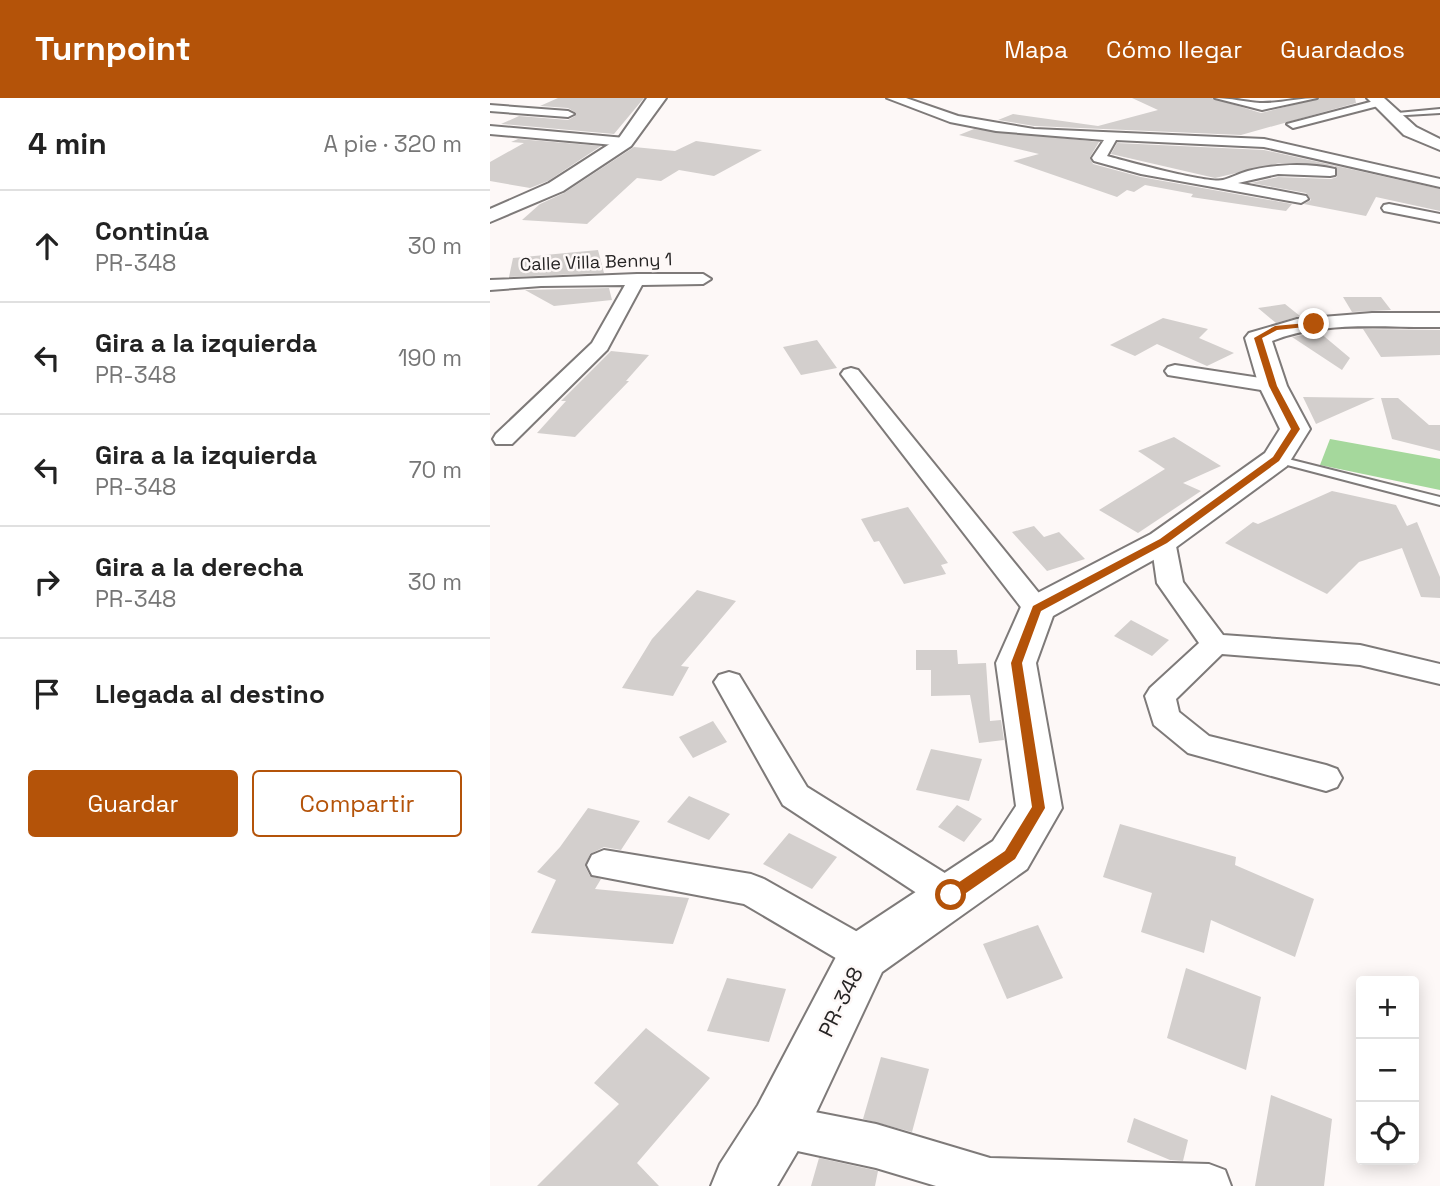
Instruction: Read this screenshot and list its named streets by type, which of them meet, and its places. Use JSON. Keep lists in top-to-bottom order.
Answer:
{
  "streets": {
    "street": ["Calle Villa Benny 1", "PR-348"]
  },
  "page": {
    "header": "Turnpoint",
    "nav": ["Mapa", "Cómo llegar", "Guardados"],
    "heading": ["4 min", "A pie · 320 m"],
    "list": [
      ["Continúa", "PR-348", "30 m"],
      ["Gira a la izquierda", "PR-348", "190 m"],
      ["Gira a la izquierda", "PR-348", "70 m"],
      ["Gira a la derecha", "PR-348", "30 m"],
      "Llegada al destino"
    ],
    "buttons": ["Guardar", "Compartir"],
    "map_buttons": ["+", "−"]
  }
}
